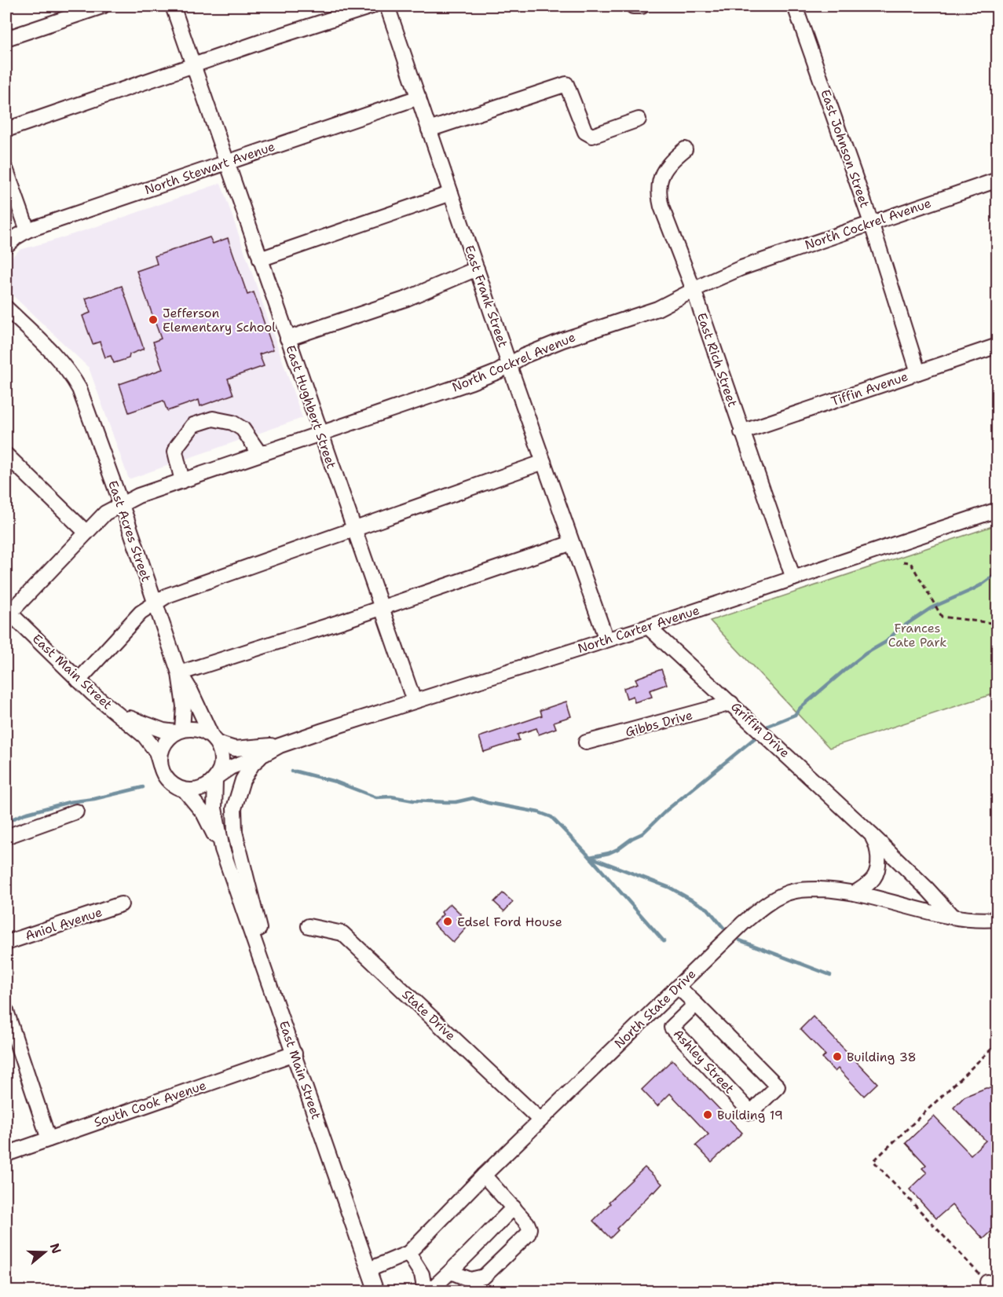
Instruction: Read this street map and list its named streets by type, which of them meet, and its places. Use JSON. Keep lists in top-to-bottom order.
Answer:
{
  "streets": {
    "street": [
      "East Johnson Street",
      "North Stewart Avenue",
      "North Cockrel Avenue",
      "East Frank Street",
      "East Rich Street",
      "Tiffin Avenue",
      "East Hughbert Street",
      "East Acres Street",
      "North Carter Avenue",
      "East Main Street",
      "Gibbs Drive",
      "Griffin Drive",
      "Aniol Avenue",
      "North State Drive",
      "State Drive",
      "Ashley Street",
      "South Cook Avenue"
    ]
  },
  "crossings": [
    ["East Johnson Street", "North Cockrel Avenue"],
    ["East Johnson Street", "Tiffin Avenue"],
    ["North Stewart Avenue", "East Frank Street"],
    ["North Stewart Avenue", "East Hughbert Street"],
    ["North Cockrel Avenue", "East Frank Street"],
    ["North Cockrel Avenue", "East Rich Street"],
    ["North Cockrel Avenue", "East Hughbert Street"],
    ["North Cockrel Avenue", "East Acres Street"],
    ["North Cockrel Avenue", "East Main Street"],
    ["East Frank Street", "North Carter Avenue"],
    ["East Rich Street", "Tiffin Avenue"],
    ["East Rich Street", "North Carter Avenue"],
    ["East Hughbert Street", "North Carter Avenue"],
    ["East Acres Street", "North Carter Avenue"],
    ["East Acres Street", "East Main Street"],
    ["North Carter Avenue", "East Main Street"],
    ["North Carter Avenue", "Griffin Drive"],
    ["East Main Street", "North State Drive"],
    ["East Main Street", "South Cook Avenue"],
    ["Gibbs Drive", "Griffin Drive"],
    ["Griffin Drive", "North State Drive"],
    ["North State Drive", "State Drive"],
    ["North State Drive", "Ashley Street"]
  ],
  "parks": ["Frances Cate Park"],
  "places": [
    "Jefferson Elementary School",
    "Edsel Ford House",
    "Building 38",
    "Building 19"
  ],
  "north": "right"
}
